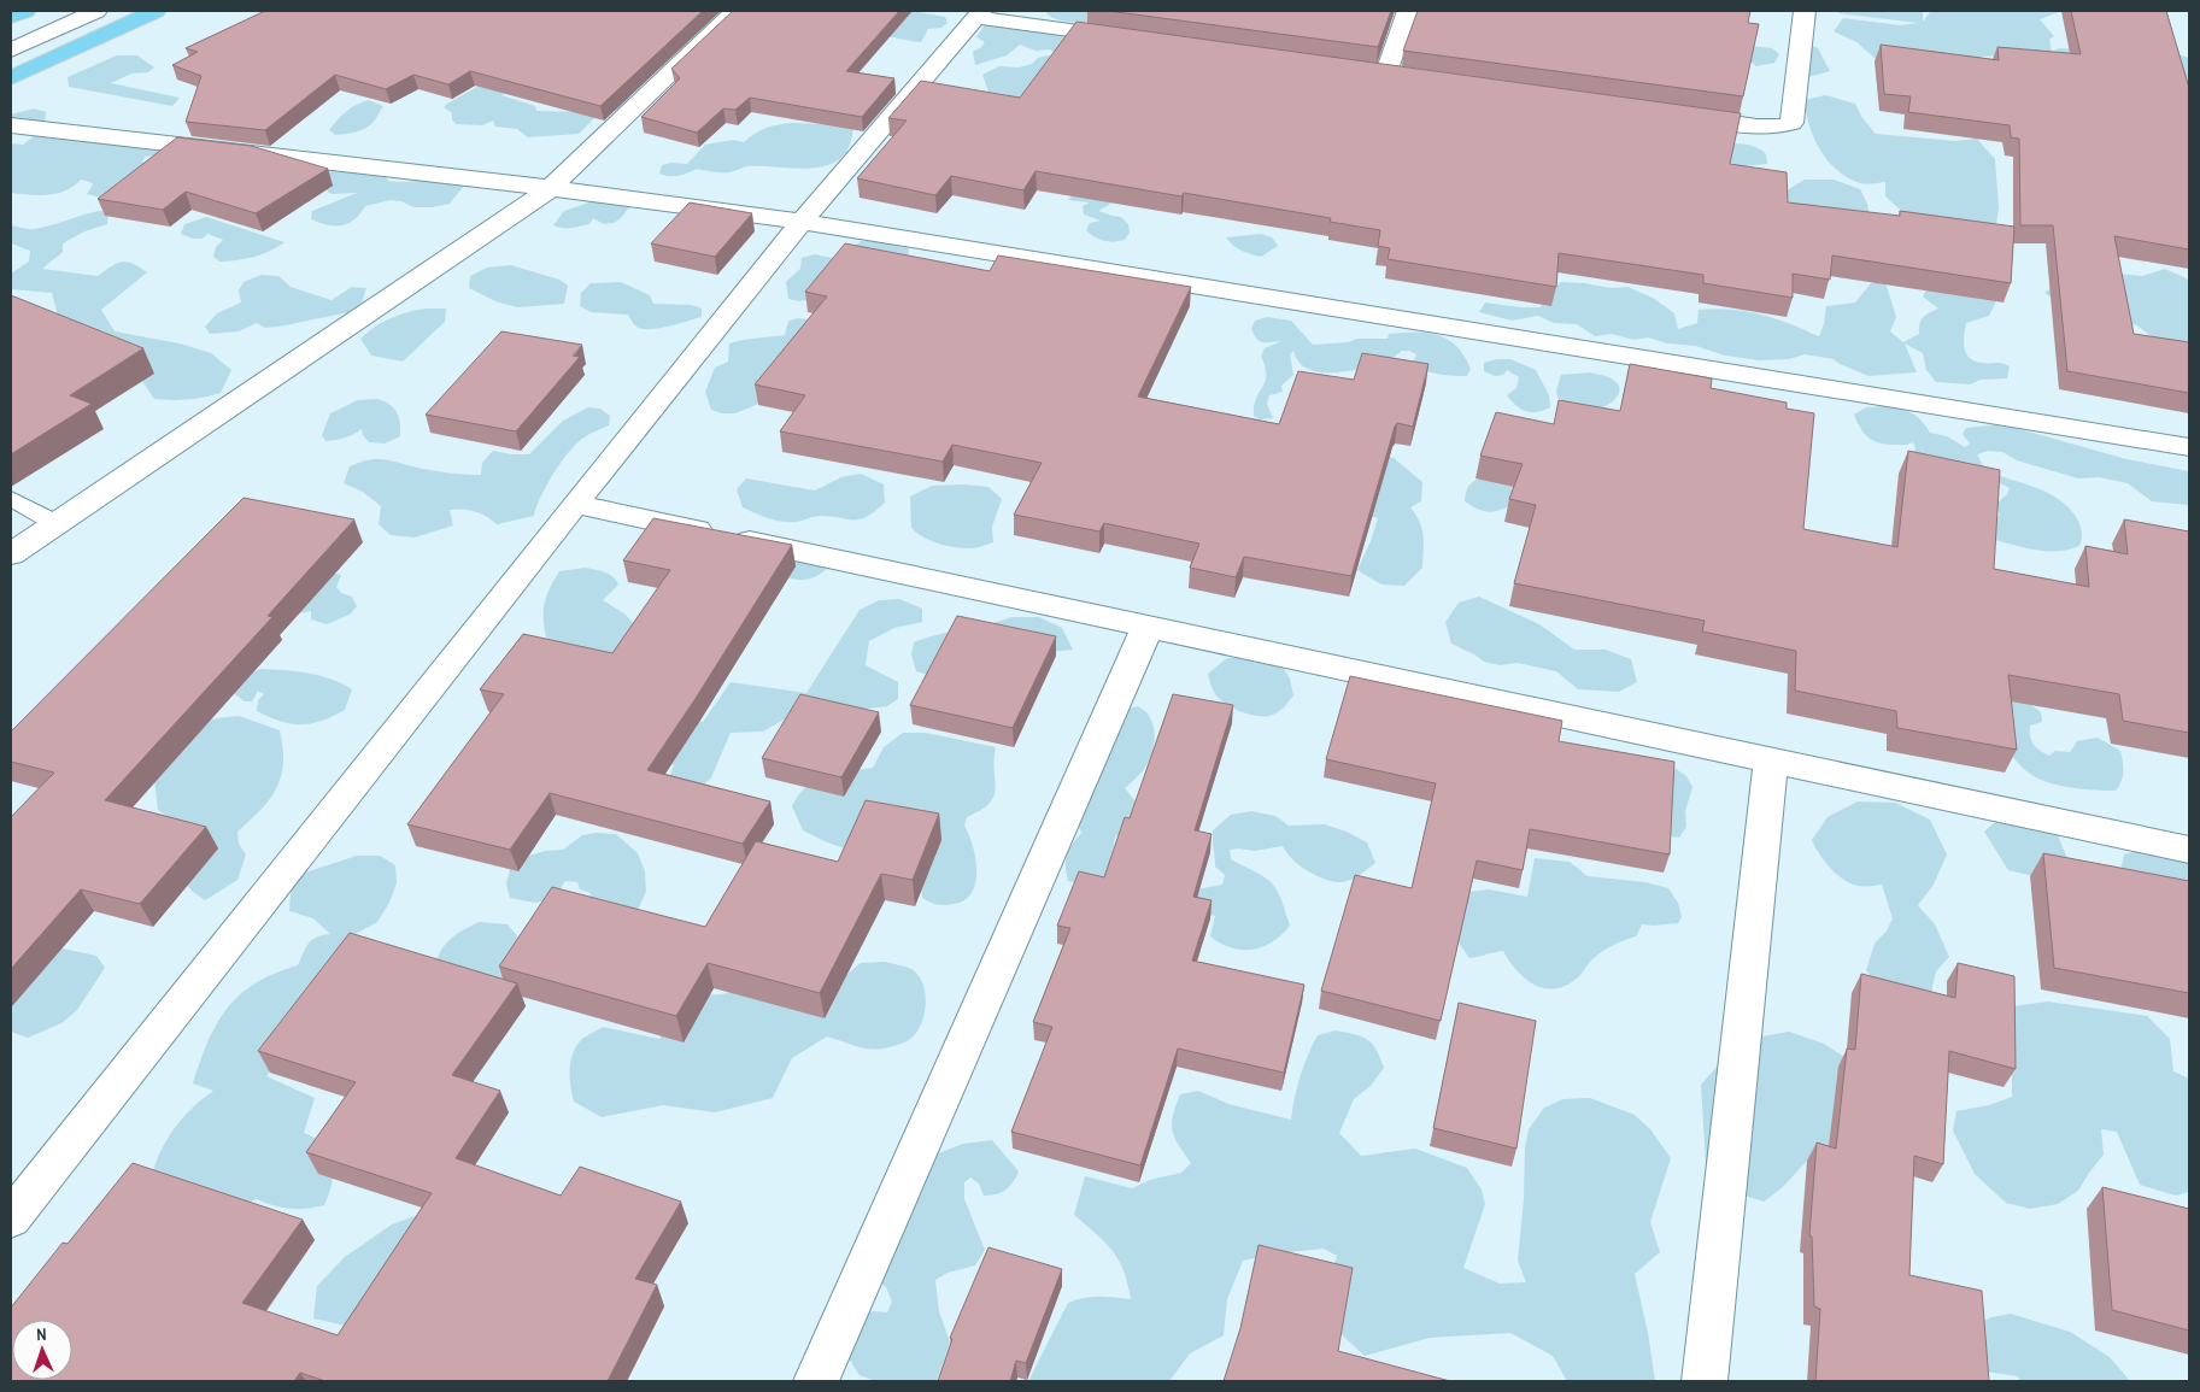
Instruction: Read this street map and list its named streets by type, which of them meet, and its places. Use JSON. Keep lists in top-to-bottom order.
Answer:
{
  "north": "top"
}
